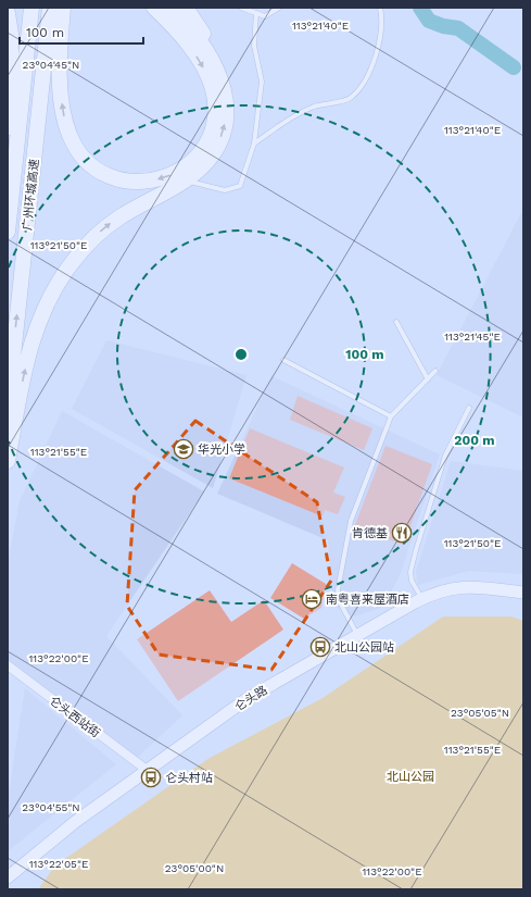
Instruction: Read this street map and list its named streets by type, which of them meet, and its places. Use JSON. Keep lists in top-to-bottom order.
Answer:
{
  "streets": {
    "highway": ["广州环城高速"],
    "street": ["仑头路", "仑头西站街"]
  },
  "crossings": [
    ["仑头路", "仑头西站街"]
  ],
  "parks": ["北山公园"],
  "places": {
    "school or university": ["华光小学"],
    "restaurant": ["肯德基"],
    "hotel": ["南粤喜来屋酒店"],
    "bus stop": ["北山公园站", "仑头村站"]
  },
  "scale_bar": "100 m",
  "coordinates": [
    "113°21'40\"E",
    "23°04'45\"N",
    "113°21'50\"E",
    "113°21'45\"E",
    "113°21'55\"E",
    "113°22'00\"E",
    "23°05'05\"N",
    "23°04'55\"N",
    "113°22'05\"E",
    "23°05'00\"N"
  ],
  "rings": ["100 m", "200 m"]
}
